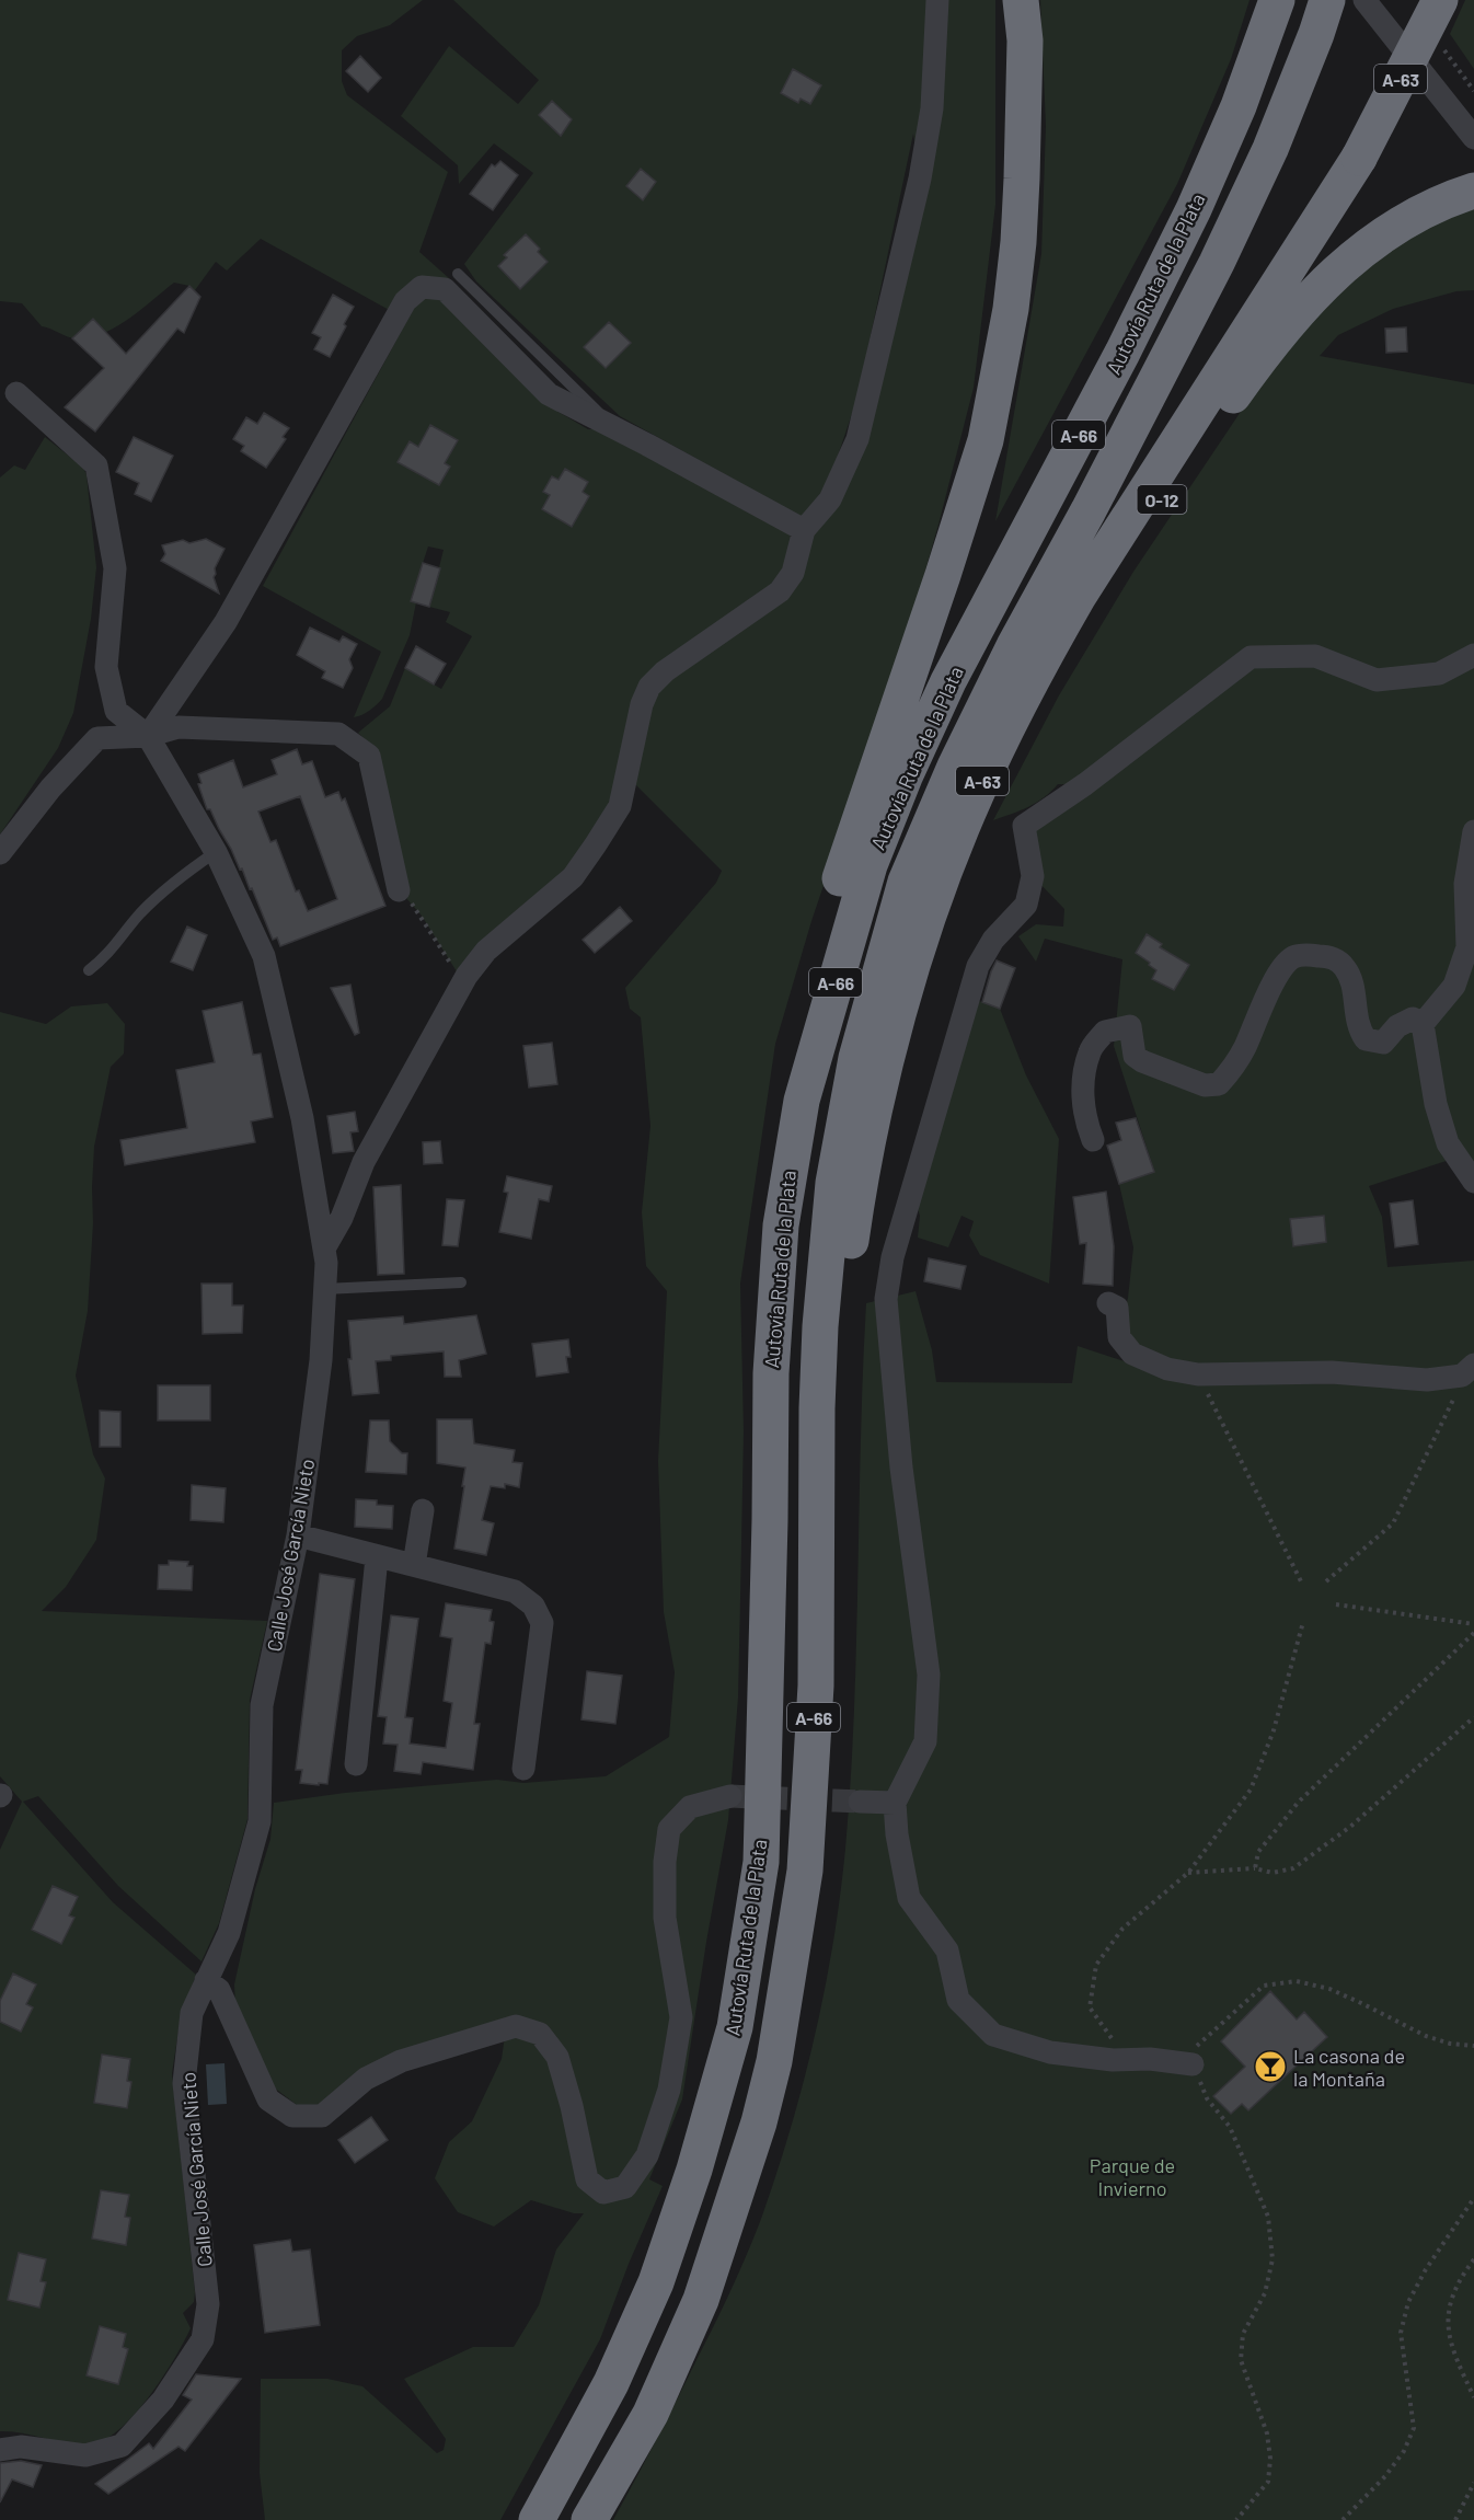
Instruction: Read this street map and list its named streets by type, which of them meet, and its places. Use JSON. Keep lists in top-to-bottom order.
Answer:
{
  "streets": {
    "highway": [
      "A-63",
      "Autovía Ruta de la Plata",
      "A-66",
      "O-12"
    ],
    "street": ["Calle José García Nieto"]
  },
  "crossings": [
    ["A-63", "Autovía Ruta de la Plata"],
    ["A-63", "O-12"]
  ],
  "parks": ["Parque de Invierno"],
  "places": {
    "bar": ["La casona de la Montaña"]
  }
}
